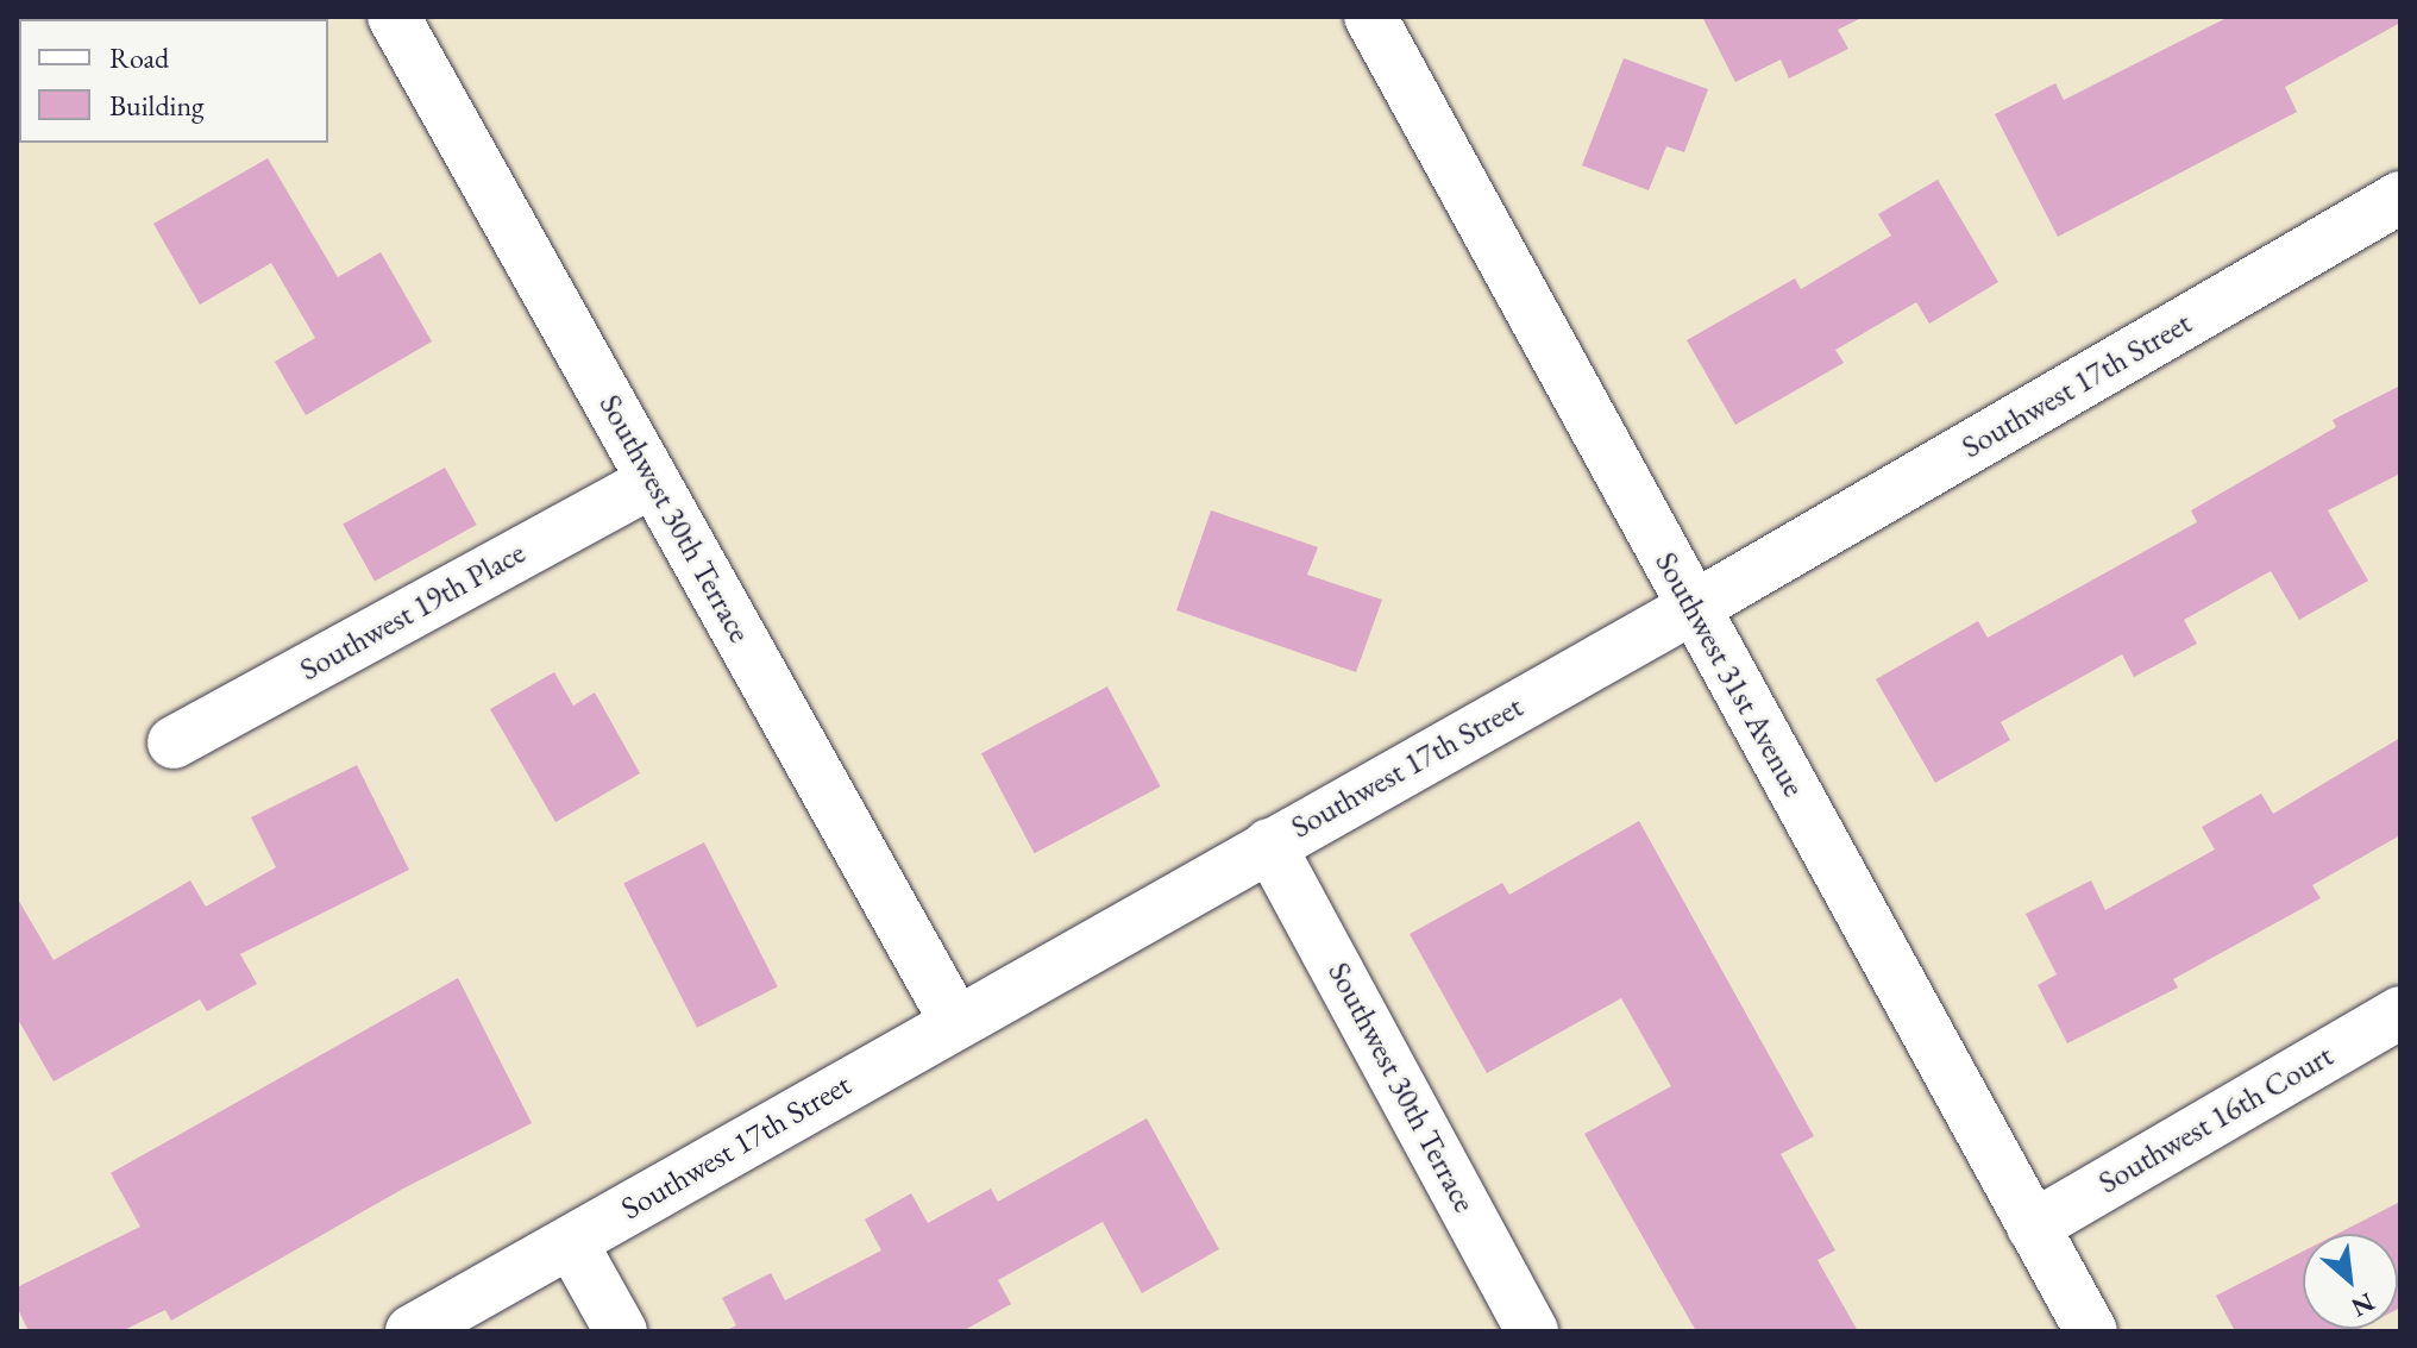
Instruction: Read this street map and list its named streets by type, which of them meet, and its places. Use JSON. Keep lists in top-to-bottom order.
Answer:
{
  "streets": {
    "street": [
      "Southwest 17th Street",
      "Southwest 30th Terrace",
      "Southwest 19th Place",
      "Southwest 31st Avenue",
      "Southwest 16th Court"
    ]
  },
  "crossings": [
    ["Southwest 17th Street", "Southwest 30th Terrace"],
    ["Southwest 17th Street", "Southwest 31st Avenue"],
    ["Southwest 30th Terrace", "Southwest 19th Place"],
    ["Southwest 31st Avenue", "Southwest 16th Court"]
  ],
  "legend": ["Road", "Building"],
  "north": "bottom right"
}
